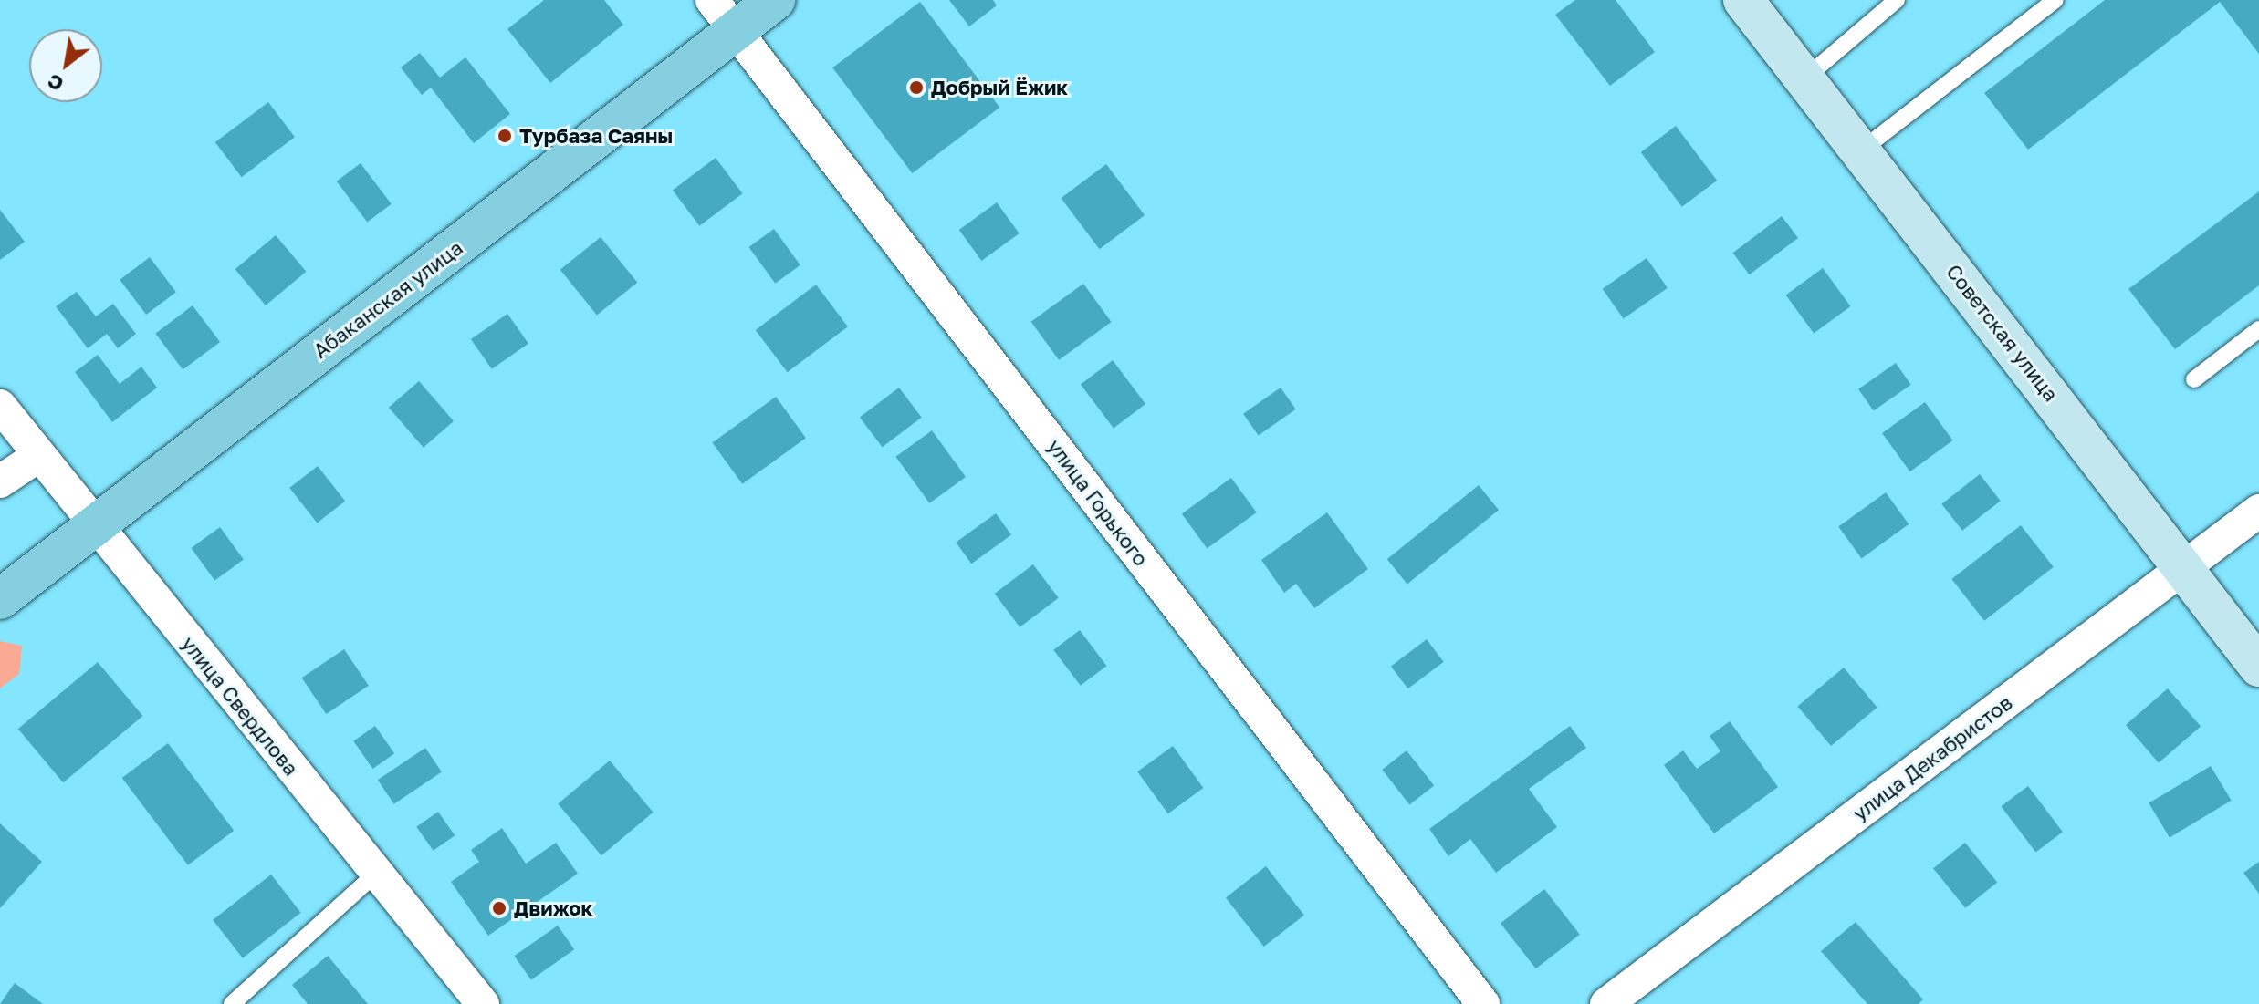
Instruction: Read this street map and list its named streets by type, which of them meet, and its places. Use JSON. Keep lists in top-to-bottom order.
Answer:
{
  "streets": {
    "main road": ["Абаканская улица"],
    "street": [
      "Советская улица",
      "улица Горького",
      "улица Свердлова",
      "улица Декабристов"
    ]
  },
  "crossings": [
    ["Абаканская улица", "улица Горького"],
    ["Абаканская улица", "улица Свердлова"],
    ["Советская улица", "улица Декабристов"]
  ],
  "places": ["Добрый Ёжик", "Турбаза Саяны", "Движок"],
  "north": "bottom left"
}
